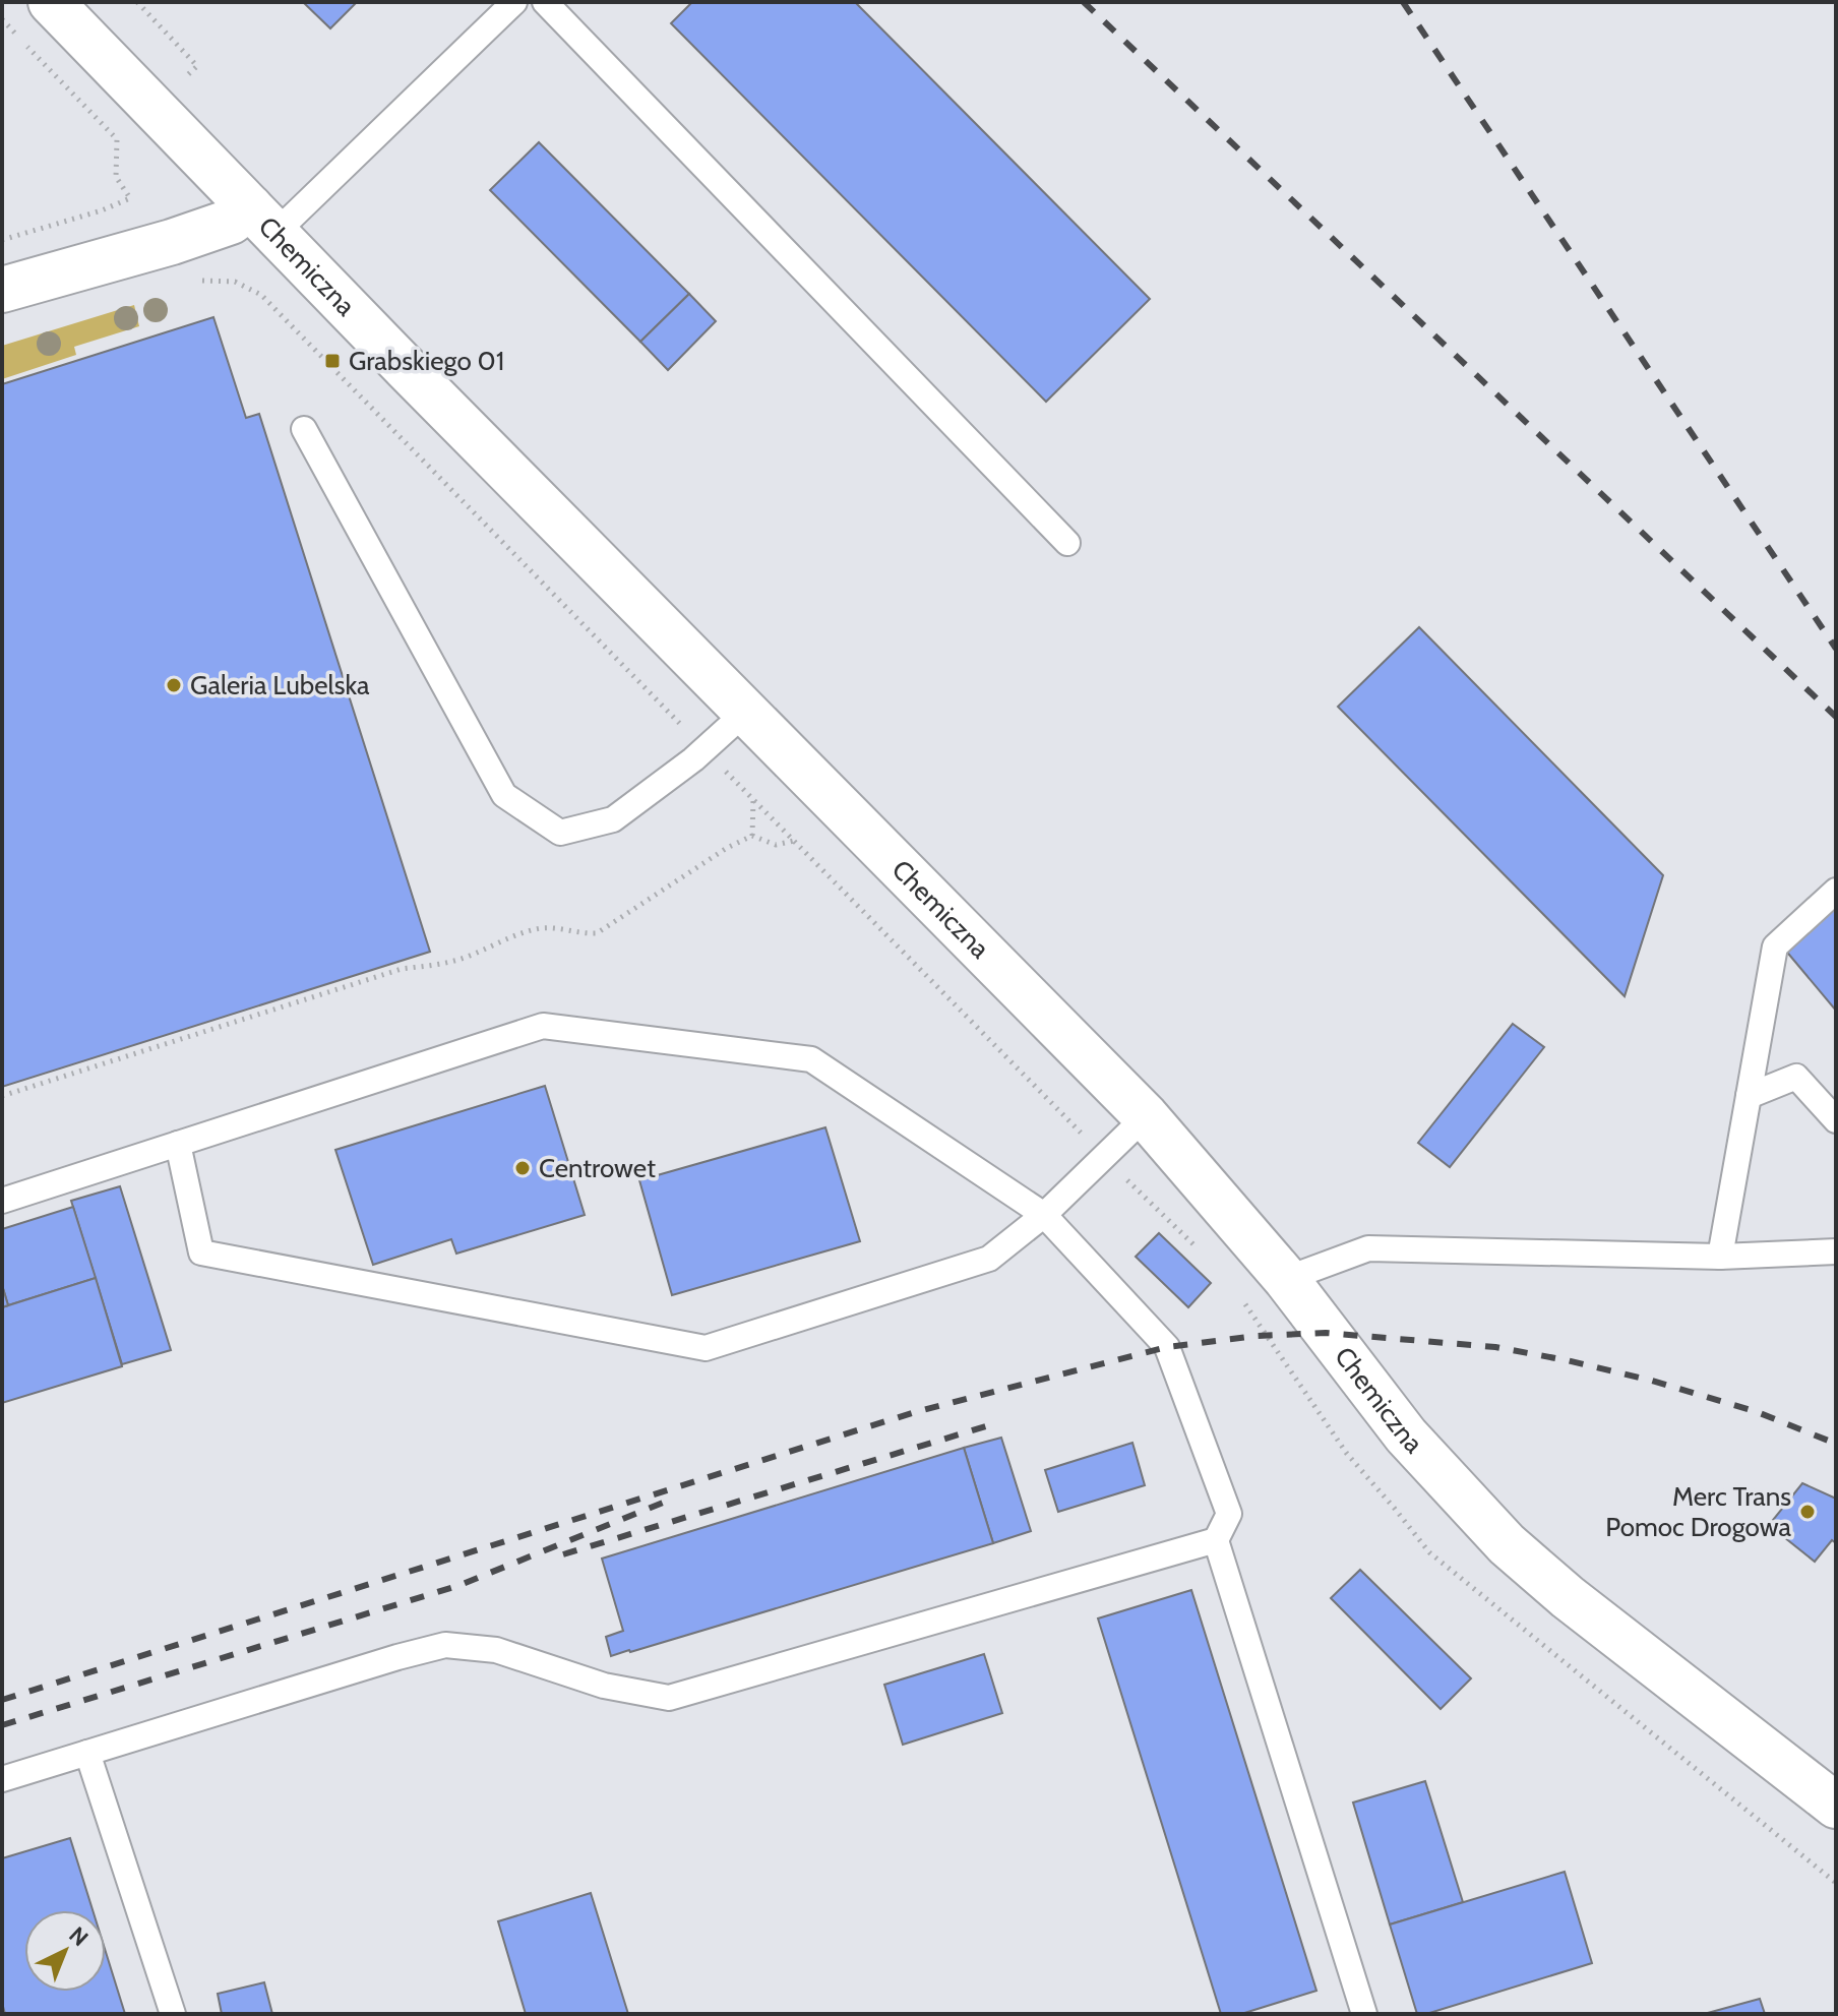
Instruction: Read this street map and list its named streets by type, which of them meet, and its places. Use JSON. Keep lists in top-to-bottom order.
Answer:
{
  "streets": {
    "street": ["Chemiczna"]
  },
  "places": {
    "transit": ["Grabskiego 01"],
    "other": ["Galeria Lubelska", "Centrowet", "Merc Trans Pomoc Drogowa"]
  },
  "north": "top right"
}
